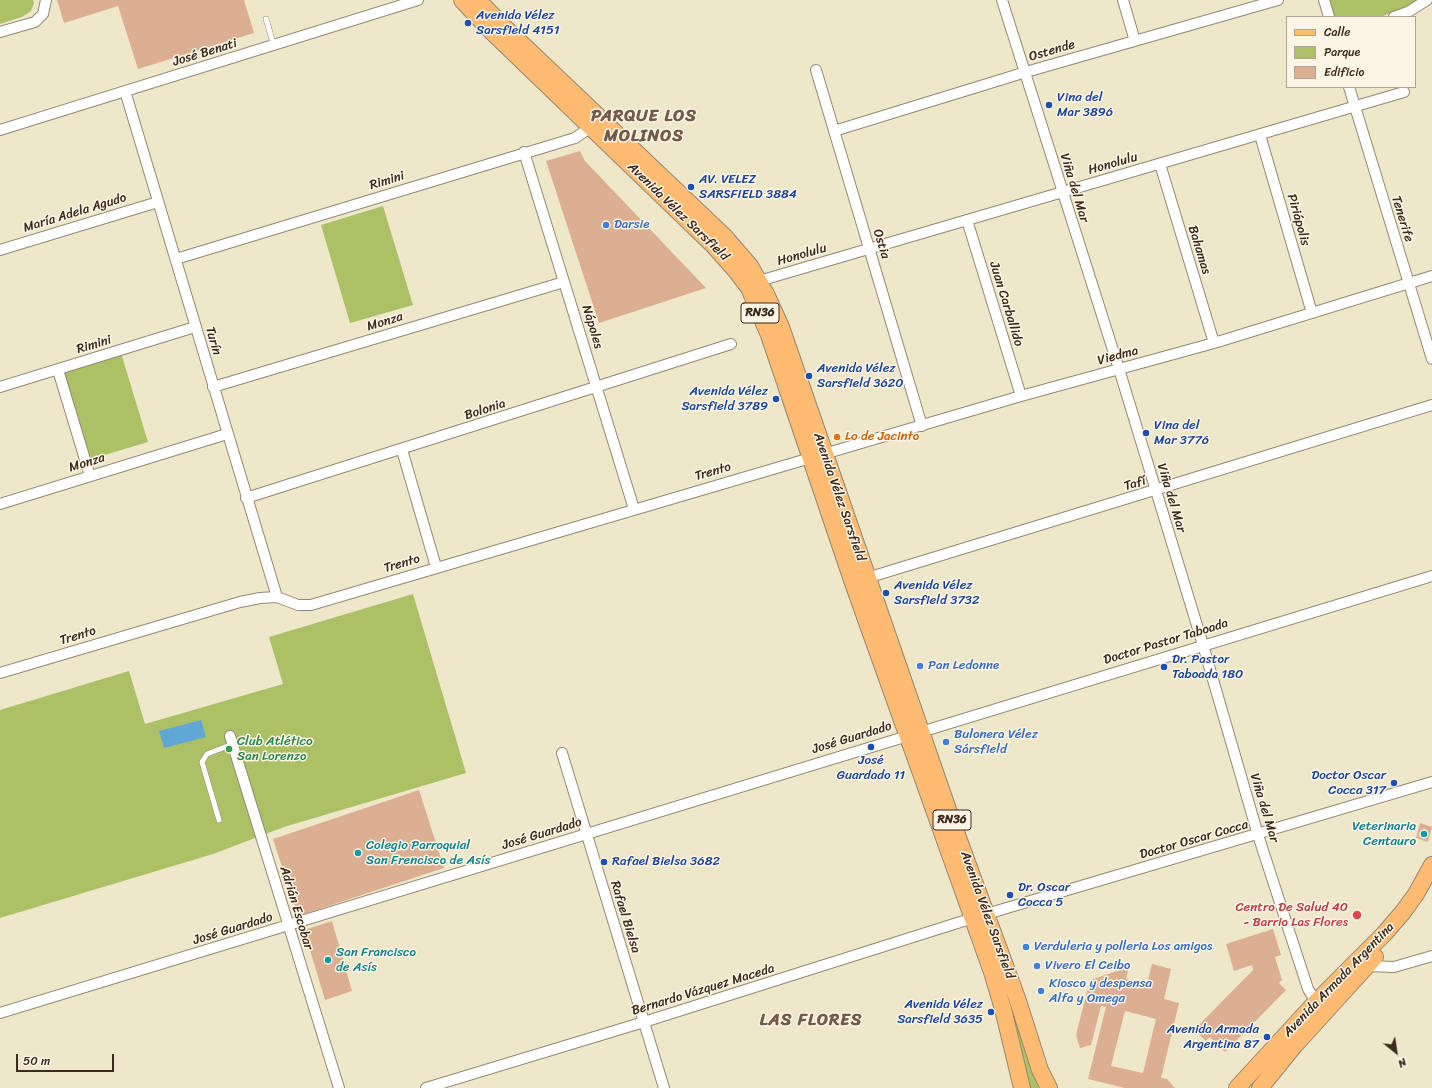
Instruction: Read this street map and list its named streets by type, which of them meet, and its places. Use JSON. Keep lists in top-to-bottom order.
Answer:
{
  "streets": {
    "main road": ["Avenida Vélez Sarsfield", "RN36", "Avenida Armada Argentina"],
    "street": [
      "Ostende",
      "José Benati",
      "Honolulu",
      "Rimini",
      "Viña del Mar",
      "María Adela Agudo",
      "Tenerife",
      "Piriápolis",
      "Ostia",
      "Bahamas",
      "Juan Carballido",
      "Monza",
      "Nápoles",
      "Turín",
      "Viedma",
      "Bolonia",
      "Trento",
      "Tafí",
      "Doctor Pastor Taboada",
      "José Guardado",
      "Doctor Oscar Cocca",
      "Adrián Escobar",
      "Rafael Bielsa",
      "Bernardo Vázquez Maceda"
    ]
  },
  "crossings": [
    ["Ostende", "Viña del Mar"],
    ["Ostende", "Ostia"],
    ["José Benati", "Turín"],
    ["Honolulu", "Viña del Mar"],
    ["Honolulu", "Avenida Vélez Sarsfield"],
    ["Honolulu", "Tenerife"],
    ["Honolulu", "Piriápolis"],
    ["Honolulu", "Ostia"],
    ["Honolulu", "Bahamas"],
    ["Honolulu", "Juan Carballido"],
    ["Rimini", "Avenida Vélez Sarsfield"],
    ["Rimini", "Nápoles"],
    ["Rimini", "Turín"],
    ["Viña del Mar", "Viedma"],
    ["Viña del Mar", "Tafí"],
    ["Viña del Mar", "Doctor Pastor Taboada"],
    ["Viña del Mar", "Doctor Oscar Cocca"],
    ["Viña del Mar", "Avenida Armada Argentina"],
    ["Avenida Vélez Sarsfield", "Viedma"],
    ["Avenida Vélez Sarsfield", "Trento"],
    ["Avenida Vélez Sarsfield", "Tafí"],
    ["Avenida Vélez Sarsfield", "Doctor Pastor Taboada"],
    ["Avenida Vélez Sarsfield", "José Guardado"],
    ["Avenida Vélez Sarsfield", "Doctor Oscar Cocca"],
    ["Avenida Vélez Sarsfield", "Bernardo Vázquez Maceda"],
    ["María Adela Agudo", "Turín"],
    ["Tenerife", "Viedma"],
    ["Piriápolis", "Viedma"],
    ["Ostia", "Viedma"],
    ["Bahamas", "Viedma"],
    ["Juan Carballido", "Viedma"],
    ["Monza", "Nápoles"],
    ["Monza", "Turín"],
    ["Nápoles", "Bolonia"],
    ["Nápoles", "Trento"],
    ["Turín", "Bolonia"],
    ["Turín", "Trento"],
    ["Viedma", "Trento"],
    ["Doctor Pastor Taboada", "José Guardado"],
    ["José Guardado", "Adrián Escobar"],
    ["José Guardado", "Rafael Bielsa"],
    ["Doctor Oscar Cocca", "Bernardo Vázquez Maceda"],
    ["Rafael Bielsa", "Bernardo Vázquez Maceda"]
  ],
  "districts": ["PARQUE LOS MOLINOS", "LAS FLORES"],
  "places": [
    "Avenida Vélez Sarsfield 4151",
    "Vina del Mar 3896",
    "AV. VELEZ SARSFIELD 3884",
    "Darsie",
    "Avenida Vélez Sarsfield 3620",
    "Avenida Vélez Sarsfield 3789",
    "Vina del Mar 3776",
    "Lo de Jacinto",
    "Avenida Vélez Sarsfield 3732",
    "Pan Ledonne",
    "Dr. Pastor Taboada 180",
    "Bulonera Vélez Sársfield",
    "José Guardado 11",
    "Club Atlético San Lorenzo",
    "Doctor Oscar Cocca 317",
    "Veterinaria Centauro",
    "Colegio Parroquial San Frencisco de Asís",
    "Rafael Bielsa 3682",
    "Dr. Oscar Cocca 5",
    "Centro De Salud 40 - Barrio Las Flores",
    "Verduleria y polleria Los amigos",
    "San Francisco de Asís",
    "Vivero El Ceibo",
    "Kiosco y despensa Alfa y Omega",
    "Avenida Vélez Sarsfield 3635",
    "Avenida Armada Argentina 87"
  ],
  "legend": ["Calle", "Parque", "Edificio"],
  "scale_bar": "50 m",
  "north": "bottom right"
}
